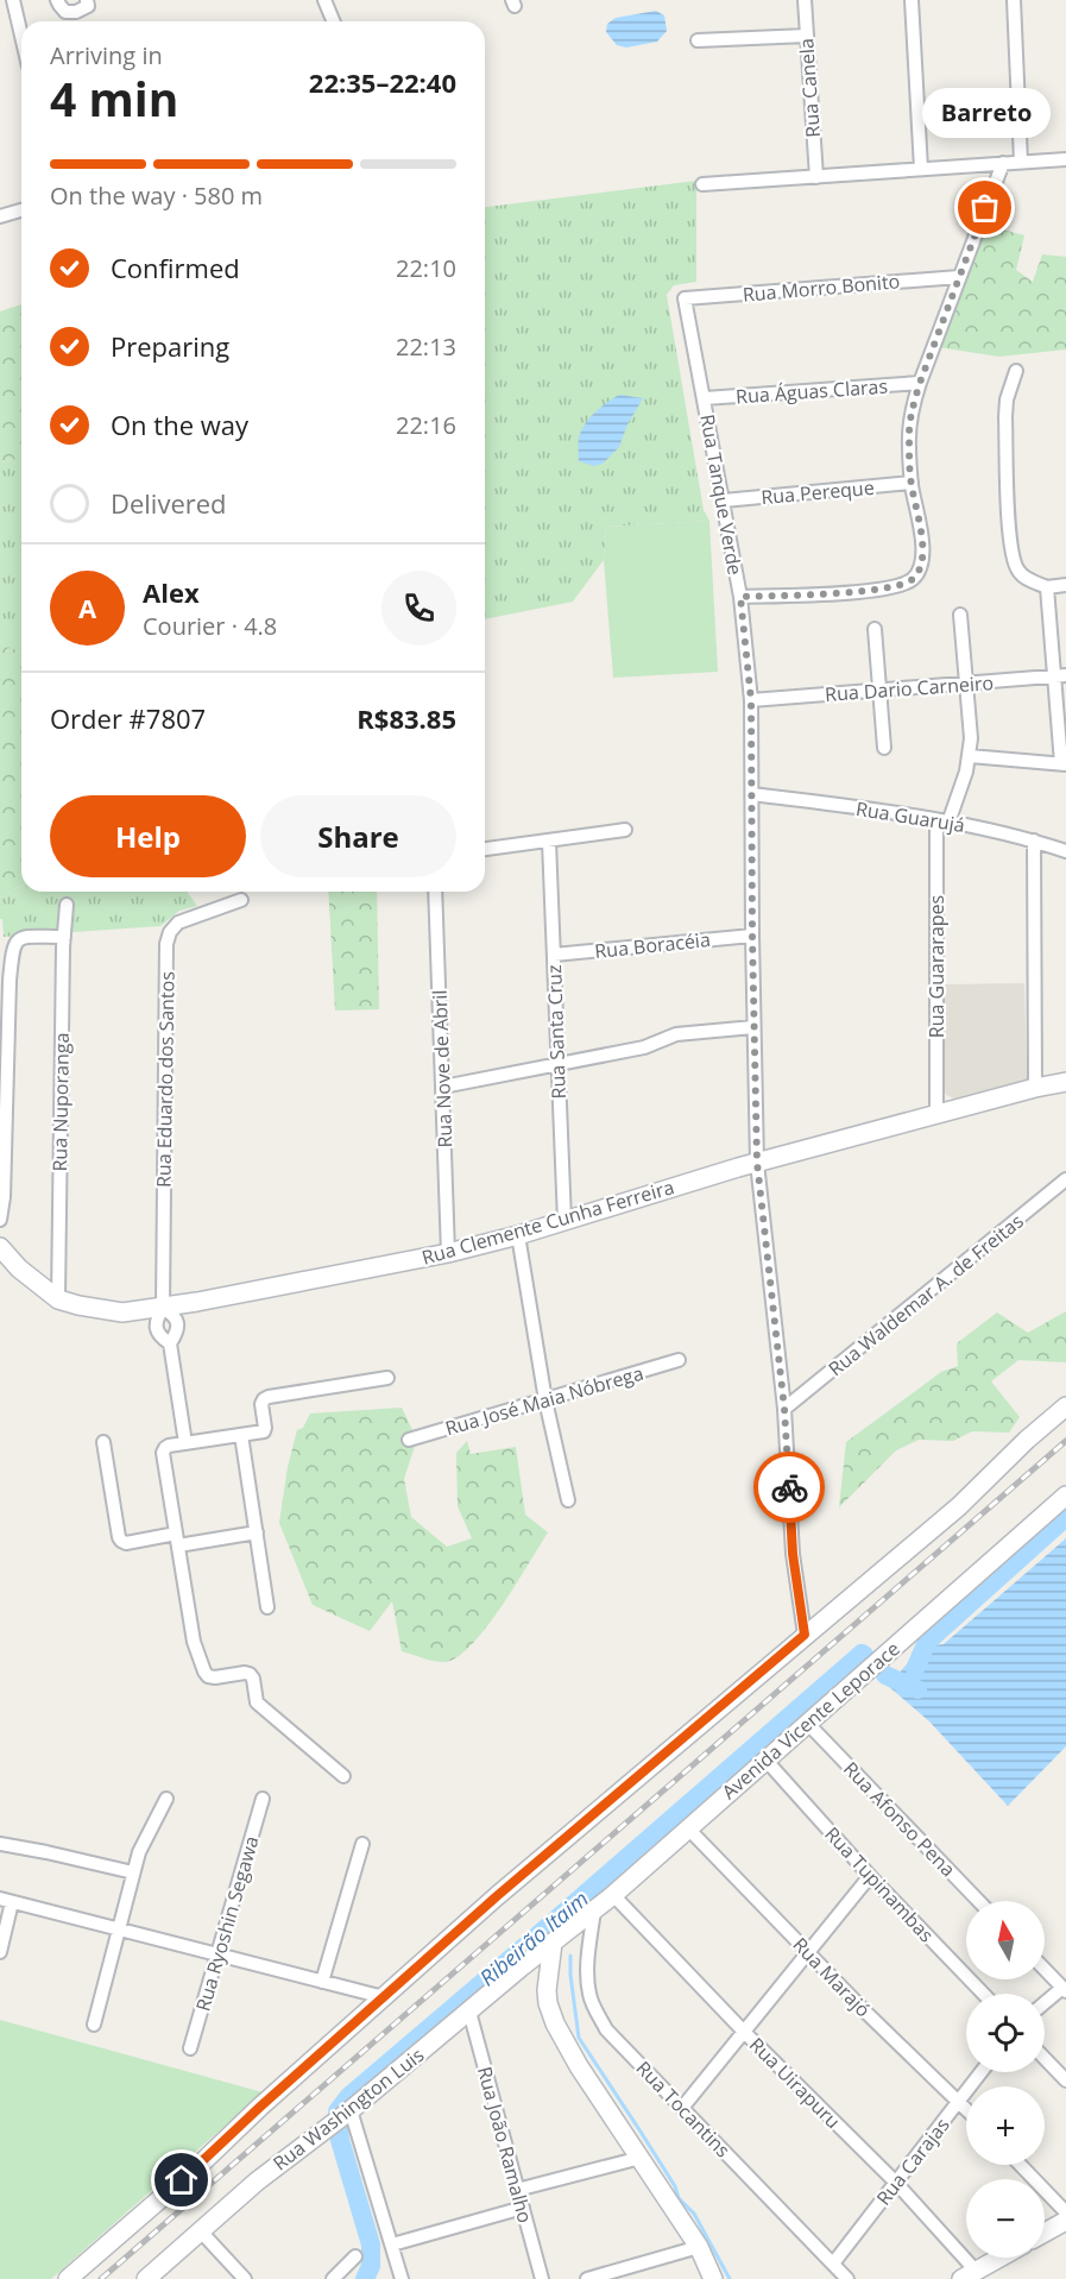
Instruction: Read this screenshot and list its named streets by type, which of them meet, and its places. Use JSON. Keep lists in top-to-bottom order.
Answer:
{
  "streets": {
    "street": [
      "Rua Canela",
      "Rua Morro Bonito",
      "Rua Águas Claras",
      "Rua Pereque",
      "Rua Tanque Verde",
      "Rua Dario Carneiro",
      "Rua Guarujá",
      "Rua Boracéia",
      "Rua Guararapes",
      "Rua Santa Cruz",
      "Rua Nove de Abril",
      "Rua Eduardo dos Santos",
      "Rua Nuporanga",
      "Rua Clemente Cunha Ferreira",
      "Rua Waldemar A. de Freitas",
      "Rua José Maia Nóbrega",
      "Avenida Vicente Leporace",
      "Rua Afonso Pena",
      "Rua Tupinambas",
      "Rua Ryoshin Segawa",
      "Rua Marajó",
      "Rua Uirapuru",
      "Rua Washington Luis",
      "Rua Tocantins",
      "Rua João Ramalho",
      "Rua Carajas"
    ]
  },
  "crossings": [
    ["Rua Morro Bonito", "Rua Tanque Verde"],
    ["Rua Águas Claras", "Rua Tanque Verde"],
    ["Rua Pereque", "Rua Tanque Verde"],
    ["Rua Tanque Verde", "Rua Dario Carneiro"],
    ["Rua Tanque Verde", "Rua Guarujá"],
    ["Rua Tanque Verde", "Rua Boracéia"],
    ["Rua Tanque Verde", "Rua Clemente Cunha Ferreira"],
    ["Rua Tanque Verde", "Rua Waldemar A. de Freitas"],
    ["Rua Dario Carneiro", "Rua Guararapes"],
    ["Rua Guarujá", "Rua Guararapes"],
    ["Rua Boracéia", "Rua Santa Cruz"],
    ["Rua Guararapes", "Rua Clemente Cunha Ferreira"],
    ["Rua Santa Cruz", "Rua Clemente Cunha Ferreira"],
    ["Rua Nove de Abril", "Rua Clemente Cunha Ferreira"],
    ["Rua Eduardo dos Santos", "Rua Clemente Cunha Ferreira"],
    ["Rua Nuporanga", "Rua Clemente Cunha Ferreira"],
    ["Avenida Vicente Leporace", "Rua Afonso Pena"],
    ["Avenida Vicente Leporace", "Rua Tupinambas"],
    ["Avenida Vicente Leporace", "Rua Marajó"],
    ["Avenida Vicente Leporace", "Rua Uirapuru"],
    ["Avenida Vicente Leporace", "Rua Washington Luis"],
    ["Avenida Vicente Leporace", "Rua Tocantins"],
    ["Rua Marajó", "Rua Carajas"],
    ["Rua Uirapuru", "Rua Carajas"],
    ["Rua Washington Luis", "Rua João Ramalho"],
    ["Rua Tocantins", "Rua Carajas"]
  ],
  "water": ["Ribeirão Itaim"],
  "places": ["Barreto"],
  "north": "top",
  "page": {
    "heading": ["4 min", "Arriving in", "22:35–22:40"],
    "panel": [
      "Alex",
      "Courier · 4.8",
      "Order #7807",
      "R$83.85"
    ],
    "bubble": "Barreto",
    "bar": "On the way · 580 m",
    "list": [
      ["Confirmed", "22:10"],
      ["Preparing", "22:13"],
      ["On the way", "22:16"],
      "Delivered"
    ],
    "round": "A",
    "buttons": ["Help", "Share"],
    "map_buttons": ["+", "−"]
  }
}
